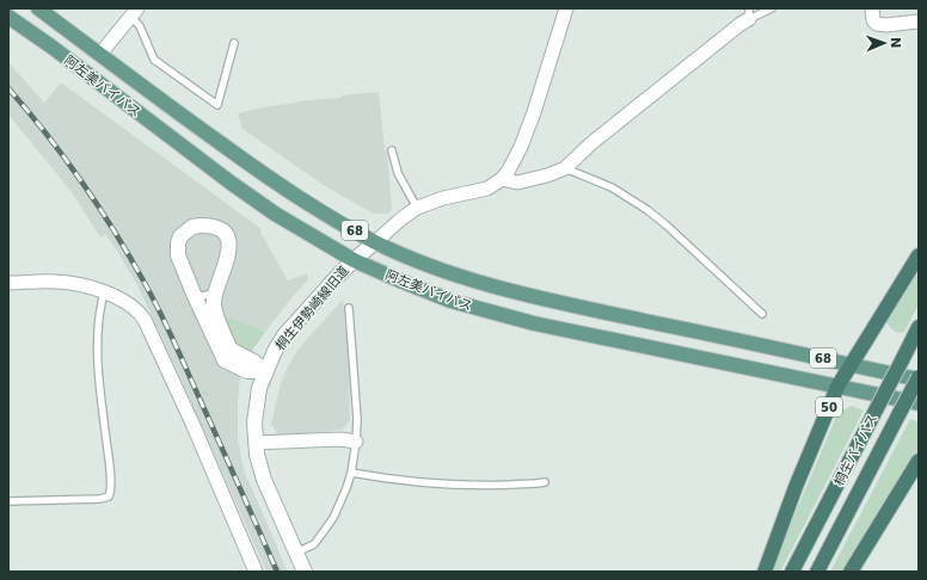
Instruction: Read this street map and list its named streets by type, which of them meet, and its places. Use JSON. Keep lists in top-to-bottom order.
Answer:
{
  "streets": {
    "highway": ["50", "桐生バイパス"],
    "main road": ["阿左美バイパス", "68"],
    "street": ["桐生伊勢崎線旧道"]
  },
  "crossings": [
    ["阿左美バイパス", "桐生伊勢崎線旧道"],
    ["阿左美バイパス", "50"],
    ["阿左美バイパス", "桐生バイパス"]
  ],
  "north": "right"
}
